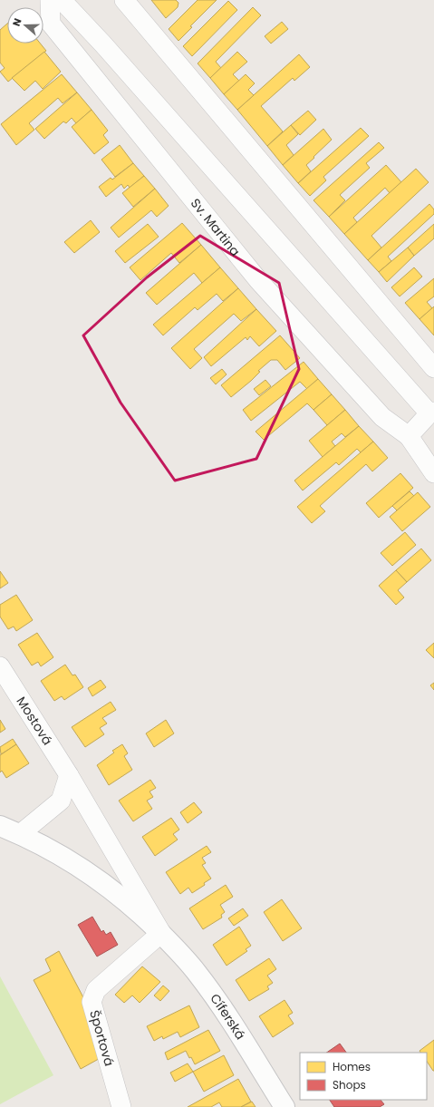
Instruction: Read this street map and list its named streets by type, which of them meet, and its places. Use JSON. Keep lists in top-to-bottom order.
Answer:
{
  "streets": {
    "street": [
      "Sv. Martina",
      "Mostová",
      "Cíferská",
      "Športová"
    ]
  },
  "crossings": [
    ["Mostová", "Cíferská"],
    ["Cíferská", "Športová"]
  ],
  "legend": ["Homes", "Shops"],
  "north": "left"
}
